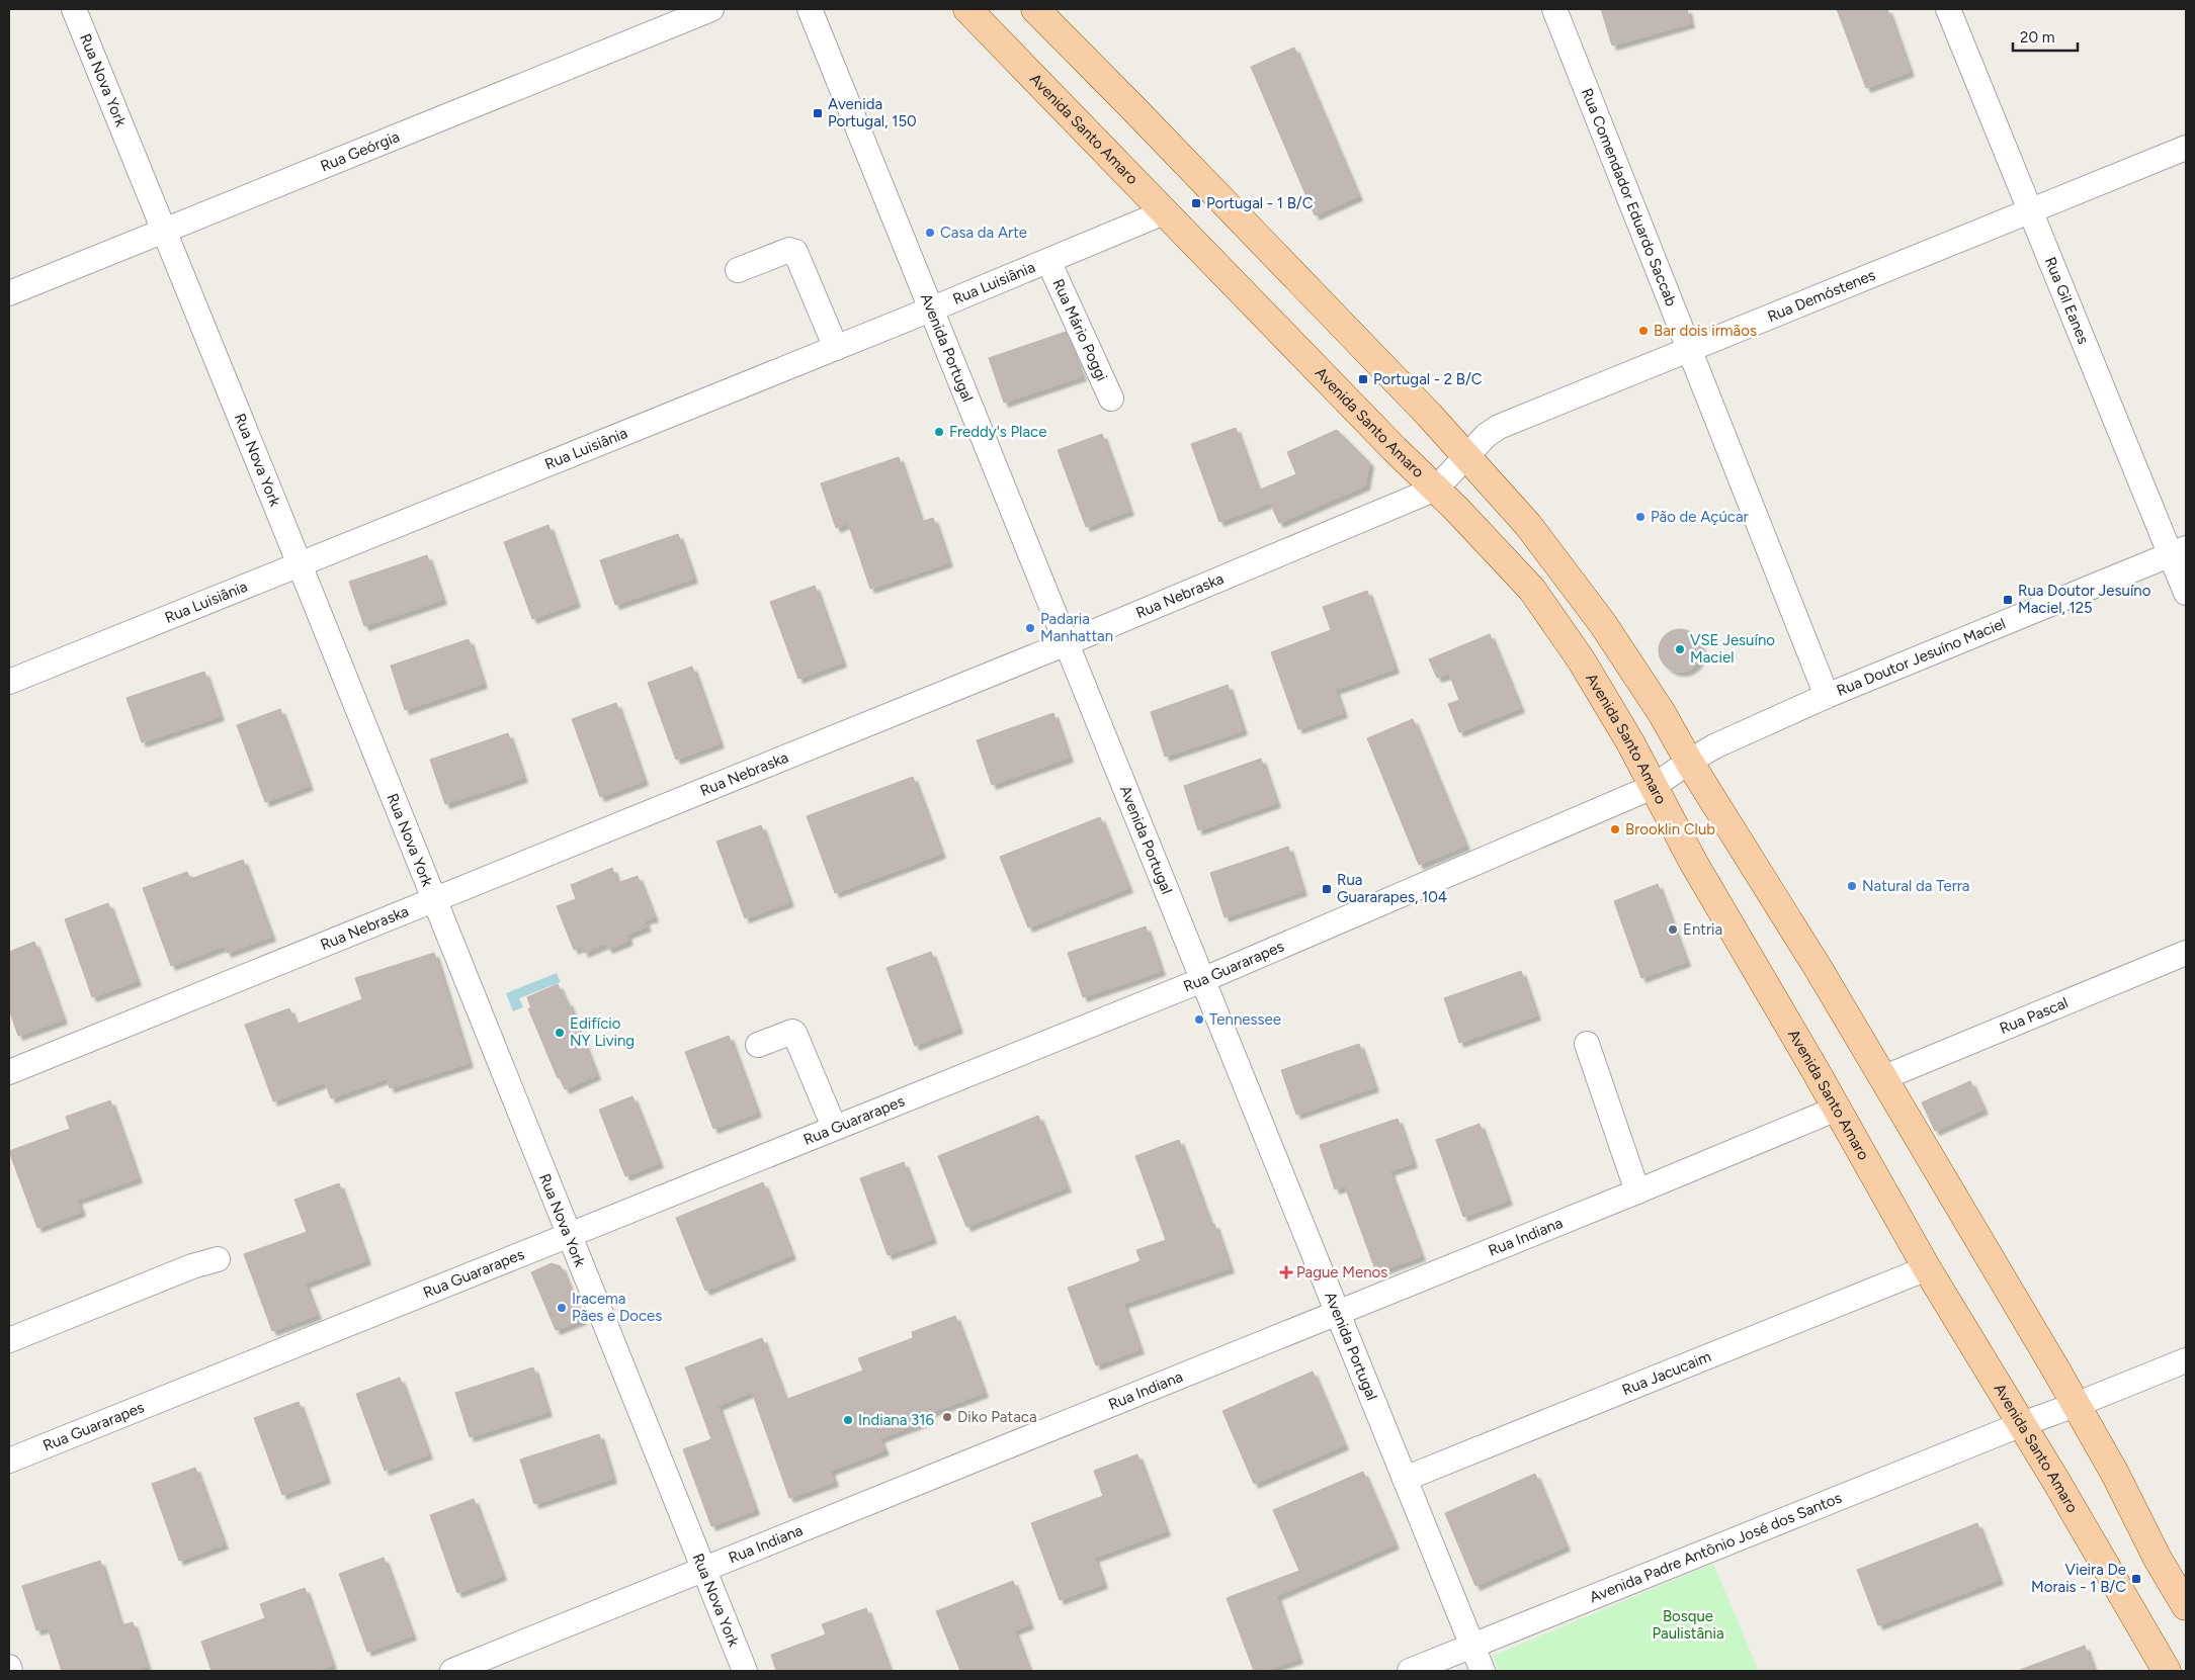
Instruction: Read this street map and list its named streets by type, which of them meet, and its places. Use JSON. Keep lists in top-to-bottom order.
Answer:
{
  "streets": {
    "main road": ["Avenida Santo Amaro"],
    "street": [
      "Rua Nova York",
      "Rua Geórgia",
      "Rua Comendador Eduardo Saccab",
      "Rua Luisiânia",
      "Rua Demóstenes",
      "Rua Gil Eanes",
      "Rua Mário Poggi",
      "Avenida Portugal",
      "Rua Nebraska",
      "Rua Doutor Jesuíno Maciel",
      "Rua Guararapes",
      "Rua Pascal",
      "Rua Indiana",
      "Rua Jacucaim",
      "Avenida Padre Antônio José dos Santos"
    ]
  },
  "crossings": [
    ["Rua Nova York", "Rua Geórgia"],
    ["Rua Nova York", "Rua Luisiânia"],
    ["Rua Nova York", "Rua Nebraska"],
    ["Rua Nova York", "Rua Guararapes"],
    ["Rua Nova York", "Rua Indiana"],
    ["Avenida Santo Amaro", "Rua Luisiânia"],
    ["Avenida Santo Amaro", "Rua Nebraska"],
    ["Avenida Santo Amaro", "Rua Guararapes"],
    ["Avenida Santo Amaro", "Rua Indiana"],
    ["Avenida Santo Amaro", "Rua Jacucaim"],
    ["Avenida Santo Amaro", "Avenida Padre Antônio José dos Santos"],
    ["Rua Comendador Eduardo Saccab", "Rua Demóstenes"],
    ["Rua Comendador Eduardo Saccab", "Rua Doutor Jesuíno Maciel"],
    ["Rua Luisiânia", "Rua Mário Poggi"],
    ["Rua Luisiânia", "Avenida Portugal"],
    ["Rua Demóstenes", "Rua Gil Eanes"],
    ["Rua Demóstenes", "Rua Nebraska"],
    ["Rua Gil Eanes", "Rua Doutor Jesuíno Maciel"],
    ["Avenida Portugal", "Rua Nebraska"],
    ["Avenida Portugal", "Rua Guararapes"],
    ["Avenida Portugal", "Rua Indiana"],
    ["Avenida Portugal", "Rua Jacucaim"],
    ["Avenida Portugal", "Avenida Padre Antônio José dos Santos"],
    ["Rua Doutor Jesuíno Maciel", "Rua Guararapes"]
  ],
  "parks": ["Bosque Paulistânia"],
  "places": {
    "transit": [
      "Avenida Portugal, 150",
      "Portugal - 1 B/C",
      "Portugal - 2 B/C",
      "Rua Doutor Jesuíno Maciel, 125",
      "Rua Guararapes, 104",
      "Vieira De Morais - 1 B/C"
    ],
    "other": [
      "Casa da Arte",
      "Bar dois irmãos",
      "Freddy's Place",
      "Pão de Açúcar",
      "Padaria Manhattan",
      "VSE Jesuíno Maciel",
      "Brooklin Club",
      "Natural da Terra",
      "Entria",
      "Tennessee",
      "Edifício NY Living",
      "Iracema Pães e Doces",
      "Diko Pataca",
      "Indiana 316"
    ],
    "health": ["Pague Menos"]
  },
  "scale_bar": "20 m"
}
